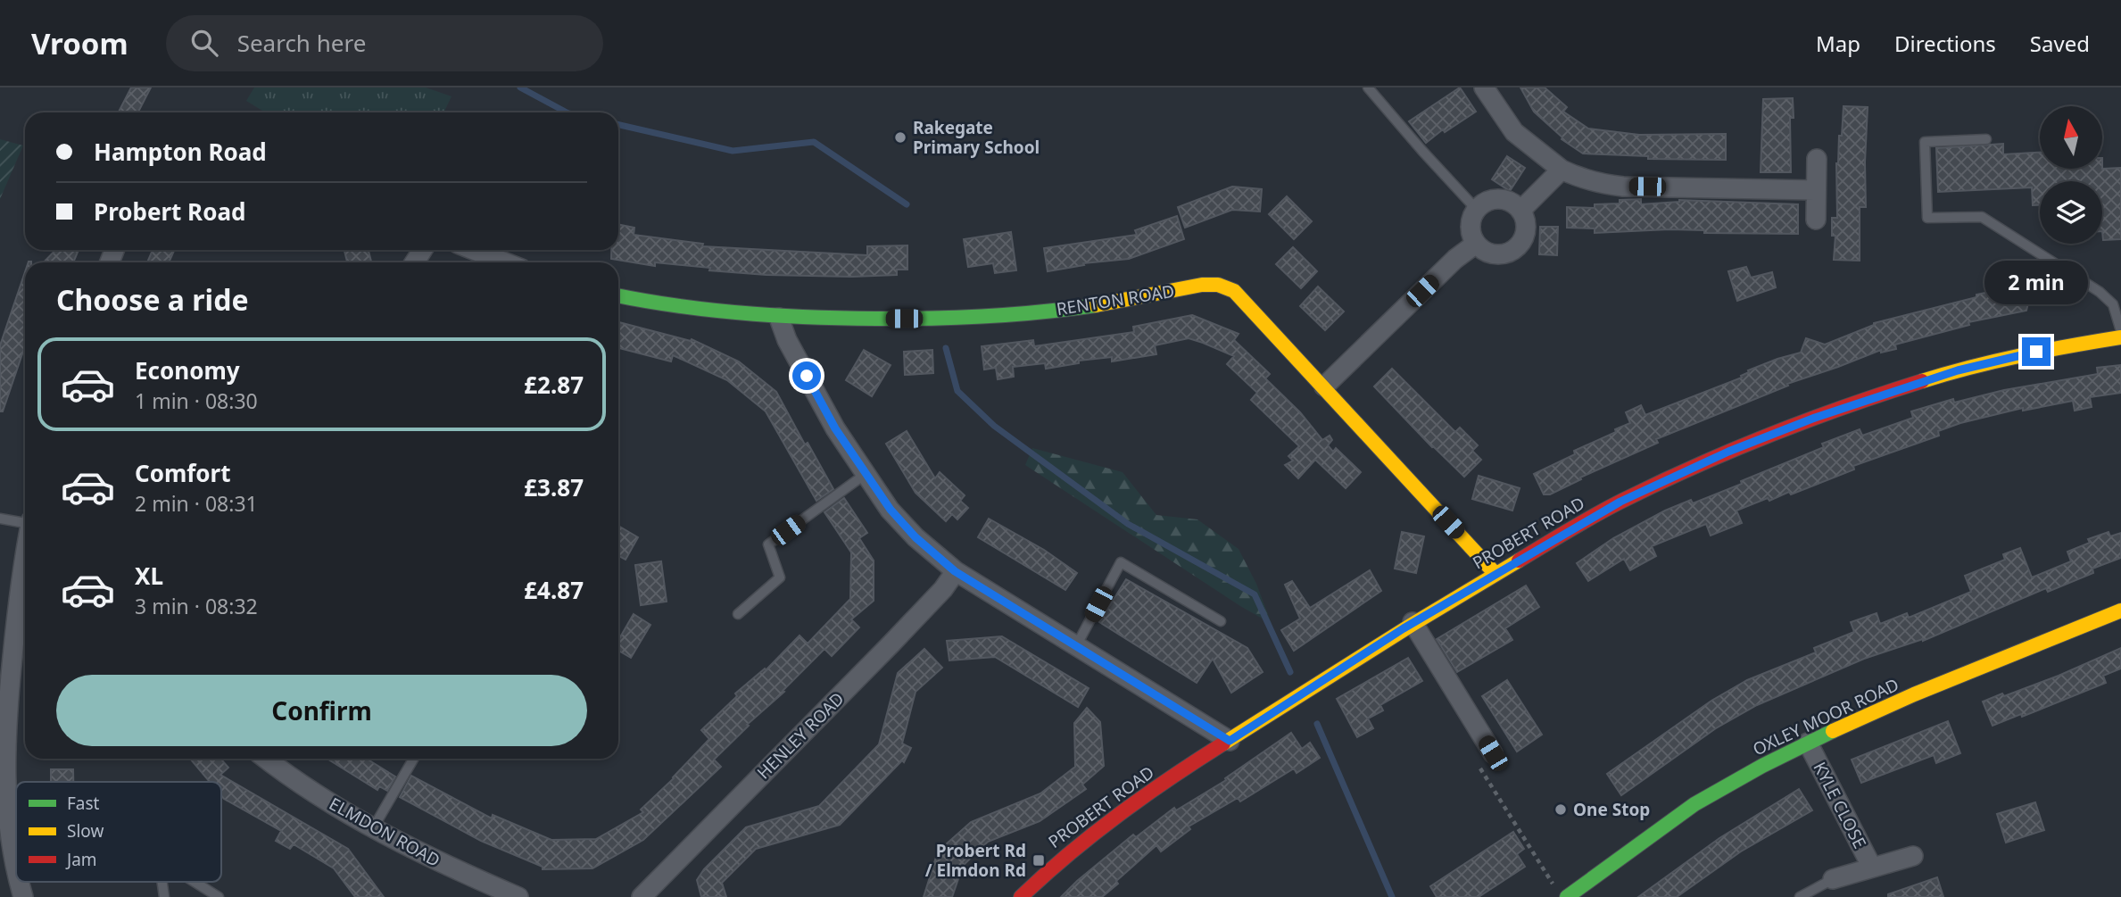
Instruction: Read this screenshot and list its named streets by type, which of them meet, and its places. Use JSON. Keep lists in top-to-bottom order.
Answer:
{
  "streets": {
    "street": [
      "RENTON ROAD",
      "PROBERT ROAD",
      "OXLEY MOOR ROAD",
      "HENLEY ROAD",
      "KYLE CLOSE",
      "ELMDON ROAD"
    ]
  },
  "crossings": [
    ["RENTON ROAD", "PROBERT ROAD"],
    ["OXLEY MOOR ROAD", "KYLE CLOSE"]
  ],
  "places": {
    "other": ["Rakegate Primary School", "One Stop"],
    "transit": ["Probert Rd / Elmdon Rd"]
  },
  "legend": ["Fast", "Slow", "Jam"],
  "north": "top",
  "page": {
    "header": "Vroom",
    "search": "Search here",
    "nav": ["Map", "Directions", "Saved"],
    "banner": ["Hampton Road", "Probert Road"],
    "bubble": "2 min",
    "heading": "Choose a ride",
    "list": [
      {
        "name": "Economy",
        "note": "1 min · 08:30",
        "value": "£2.87"
      },
      {
        "name": "Comfort",
        "note": "2 min · 08:31",
        "value": "£3.87"
      },
      {
        "name": "XL",
        "note": "3 min · 08:32",
        "value": "£4.87"
      }
    ],
    "buttons": "Confirm"
  }
}
